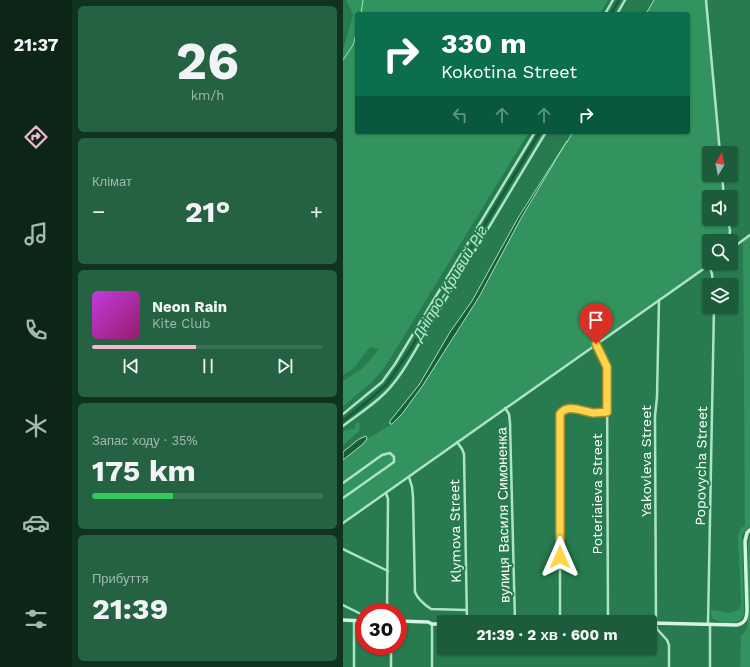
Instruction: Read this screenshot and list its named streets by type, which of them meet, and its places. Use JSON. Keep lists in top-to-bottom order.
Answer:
{
  "streets": {
    "street": [
      "Yakovleva Street",
      "Popovycha Street",
      "Poteriaieva Street",
      "вулиця Василя Симоненка",
      "Klymova Street"
    ]
  },
  "water": ["Дніпро-Кривий Ріг"],
  "north": "top",
  "page": {
    "tabs": "21:37",
    "tile": [
      ["26", "km/h"],
      "Клімат",
      ["Запас ходу · 35%", "175 km"],
      ["Прибуття", "21:39"]
    ],
    "turn": ["330 m", "Kokotina Street"],
    "heat": ["−", "21°", "+"],
    "song": ["Neon Rain", "Kite Club"],
    "limit": "30",
    "trip": "21:39 · 2 хв · 600 m"
  }
}
